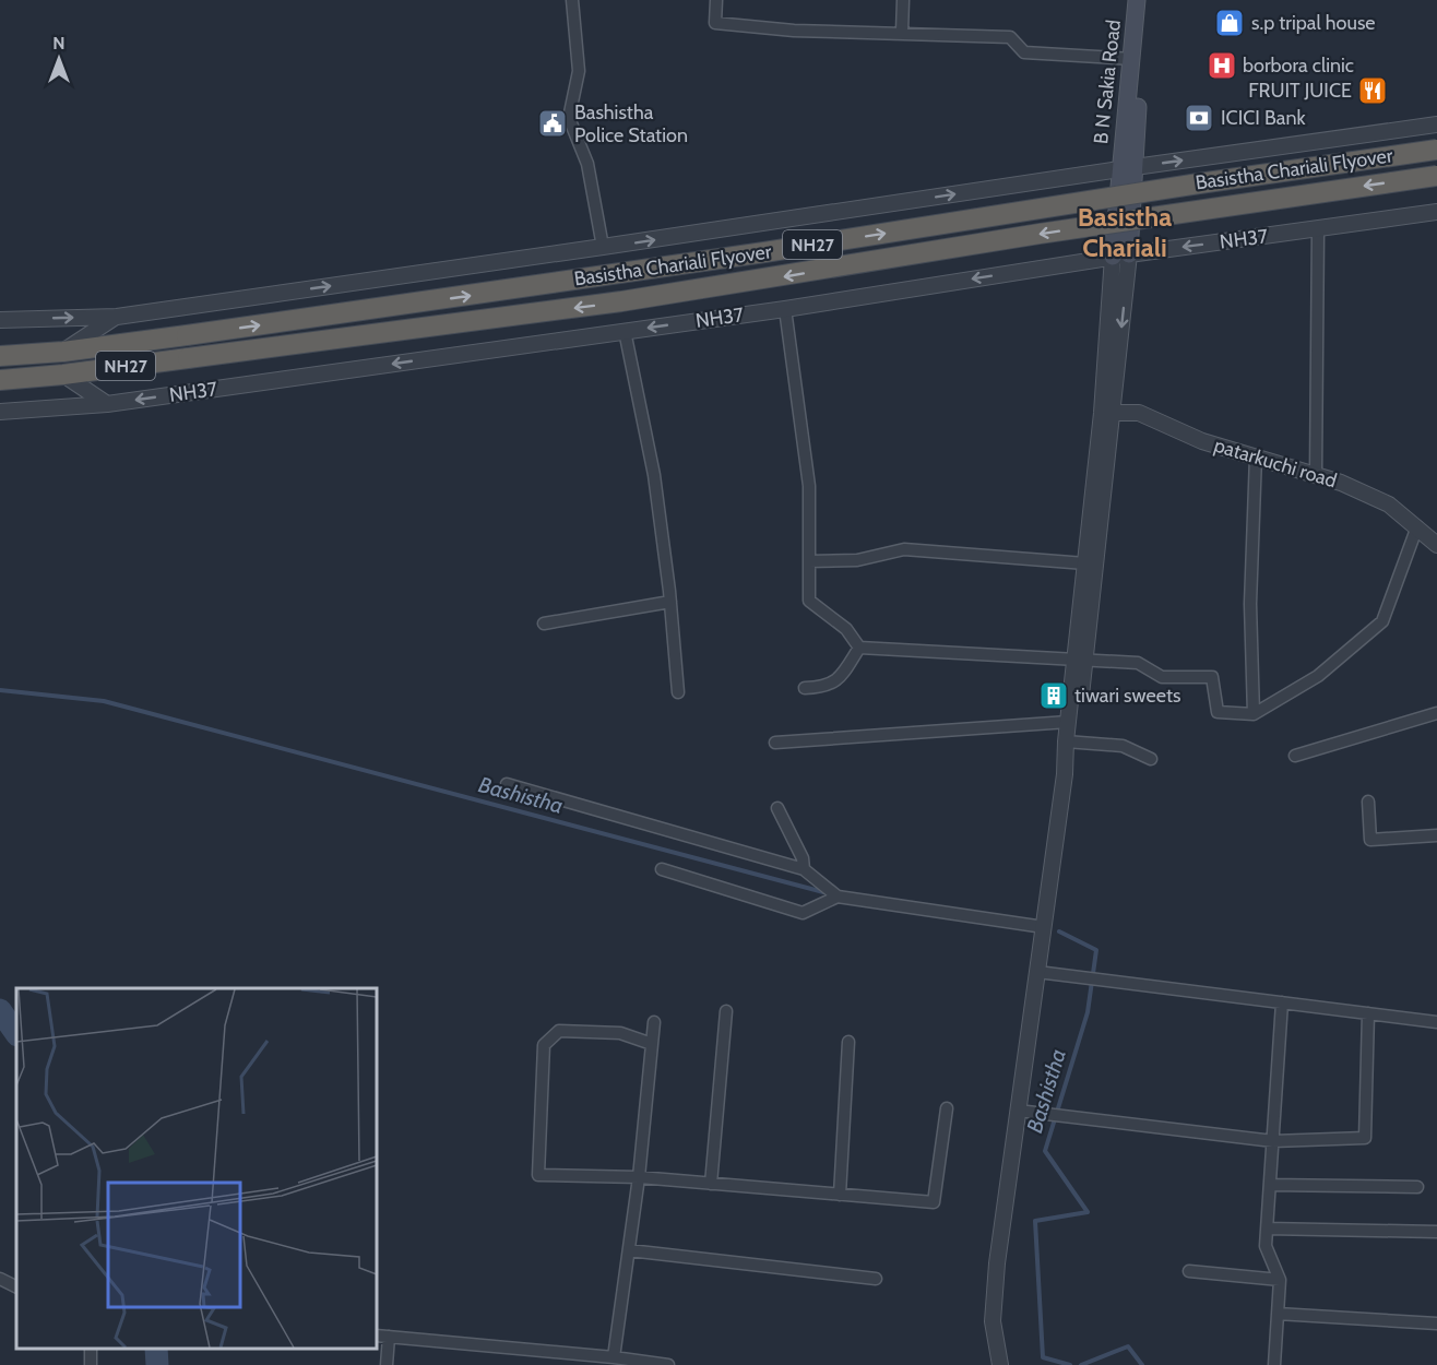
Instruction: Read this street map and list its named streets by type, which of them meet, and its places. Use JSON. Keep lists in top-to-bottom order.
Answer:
{
  "streets": {
    "highway": ["Basistha Chariali Flyover", "NH27"],
    "main road": ["B N Sakia Road"],
    "street": ["NH37", "patarkuchi road"]
  },
  "crossings": [
    ["Basistha Chariali Flyover", "NH27"]
  ],
  "districts": ["Basistha Chariali"],
  "water": ["Bashistha"],
  "places": {
    "shop": ["s.p tripal house"],
    "hospital": ["borbora clinic"],
    "restaurant": ["FRUIT JUICE"],
    "bank": ["ICICI Bank"],
    "public building": ["Bashistha Police Station"],
    "building": ["tiwari sweets"]
  },
  "north": "top"
}
